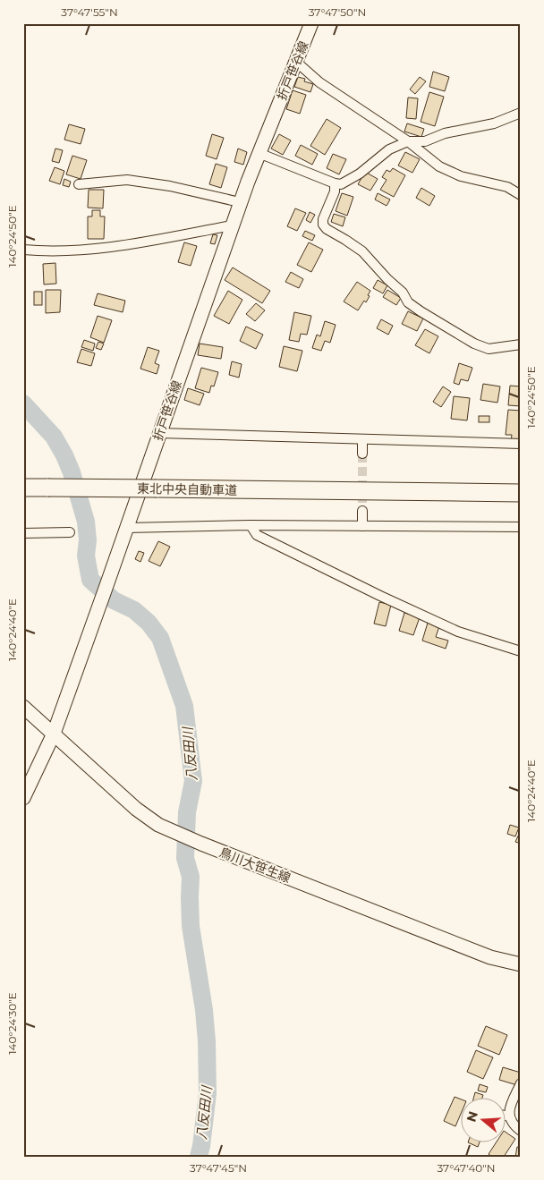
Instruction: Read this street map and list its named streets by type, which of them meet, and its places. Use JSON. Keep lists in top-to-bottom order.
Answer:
{
  "streets": {
    "highway": ["東北中央自動車道"],
    "main road": ["折戸笹谷線", "鳥川大笹生線"]
  },
  "crossings": [
    ["折戸笹谷線", "鳥川大笹生線"]
  ],
  "water": ["八反田川"],
  "north": "left",
  "coordinates": [
    "37°47'55\"N",
    "37°47'50\"N",
    "140°24'50\"E",
    "140°24'40\"E",
    "140°24'30\"E",
    "37°47'45\"N",
    "37°47'40\"N"
  ]
}
